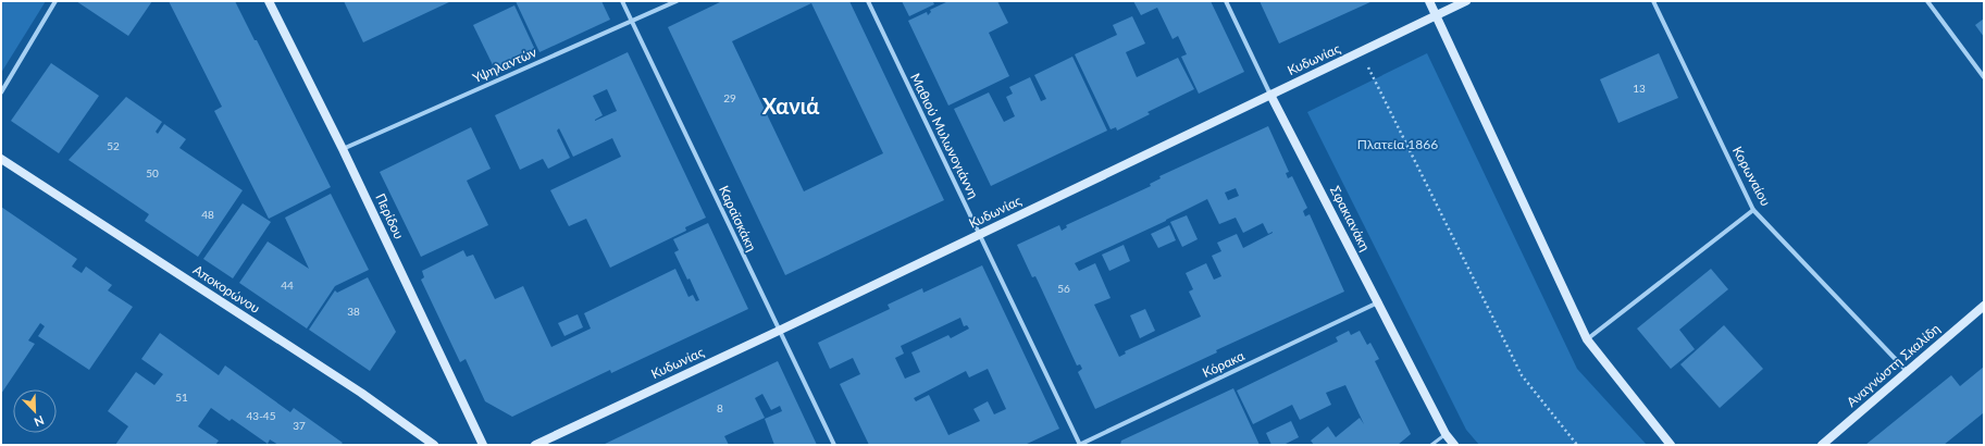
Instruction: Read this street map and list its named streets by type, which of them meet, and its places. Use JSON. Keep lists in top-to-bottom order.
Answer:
{
  "streets": {
    "main road": [
      "Κυδωνίας",
      "Περίδου",
      "Σφακιανάκη",
      "Αποκορώνου",
      "Αναγνώστη Σκαλίδη"
    ],
    "street": [
      "Υψηλαντών",
      "Μαθιού Μυλωνογιάννη",
      "Κορωναίου",
      "Καραϊσκάκη",
      "Κόρακα"
    ]
  },
  "crossings": [
    ["Κυδωνίας", "Μαθιού Μυλωνογιάννη"],
    ["Κυδωνίας", "Καραϊσκάκη"],
    ["Κυδωνίας", "Σφακιανάκη"],
    ["Υψηλαντών", "Περίδου"],
    ["Υψηλαντών", "Καραϊσκάκη"],
    ["Μαθιού Μυλωνογιάννη", "Κόρακα"],
    ["Κορωναίου", "Αναγνώστη Σκαλίδη"],
    ["Σφακιανάκη", "Κόρακα"]
  ],
  "districts": ["Χανιά"],
  "parks": ["Πλατεία 1866"],
  "house_numbers": [
    "13",
    "29",
    "52",
    "50",
    "48",
    "44",
    "56",
    "38",
    "51",
    "8",
    "43-45",
    "37"
  ],
  "north": "bottom right"
}
